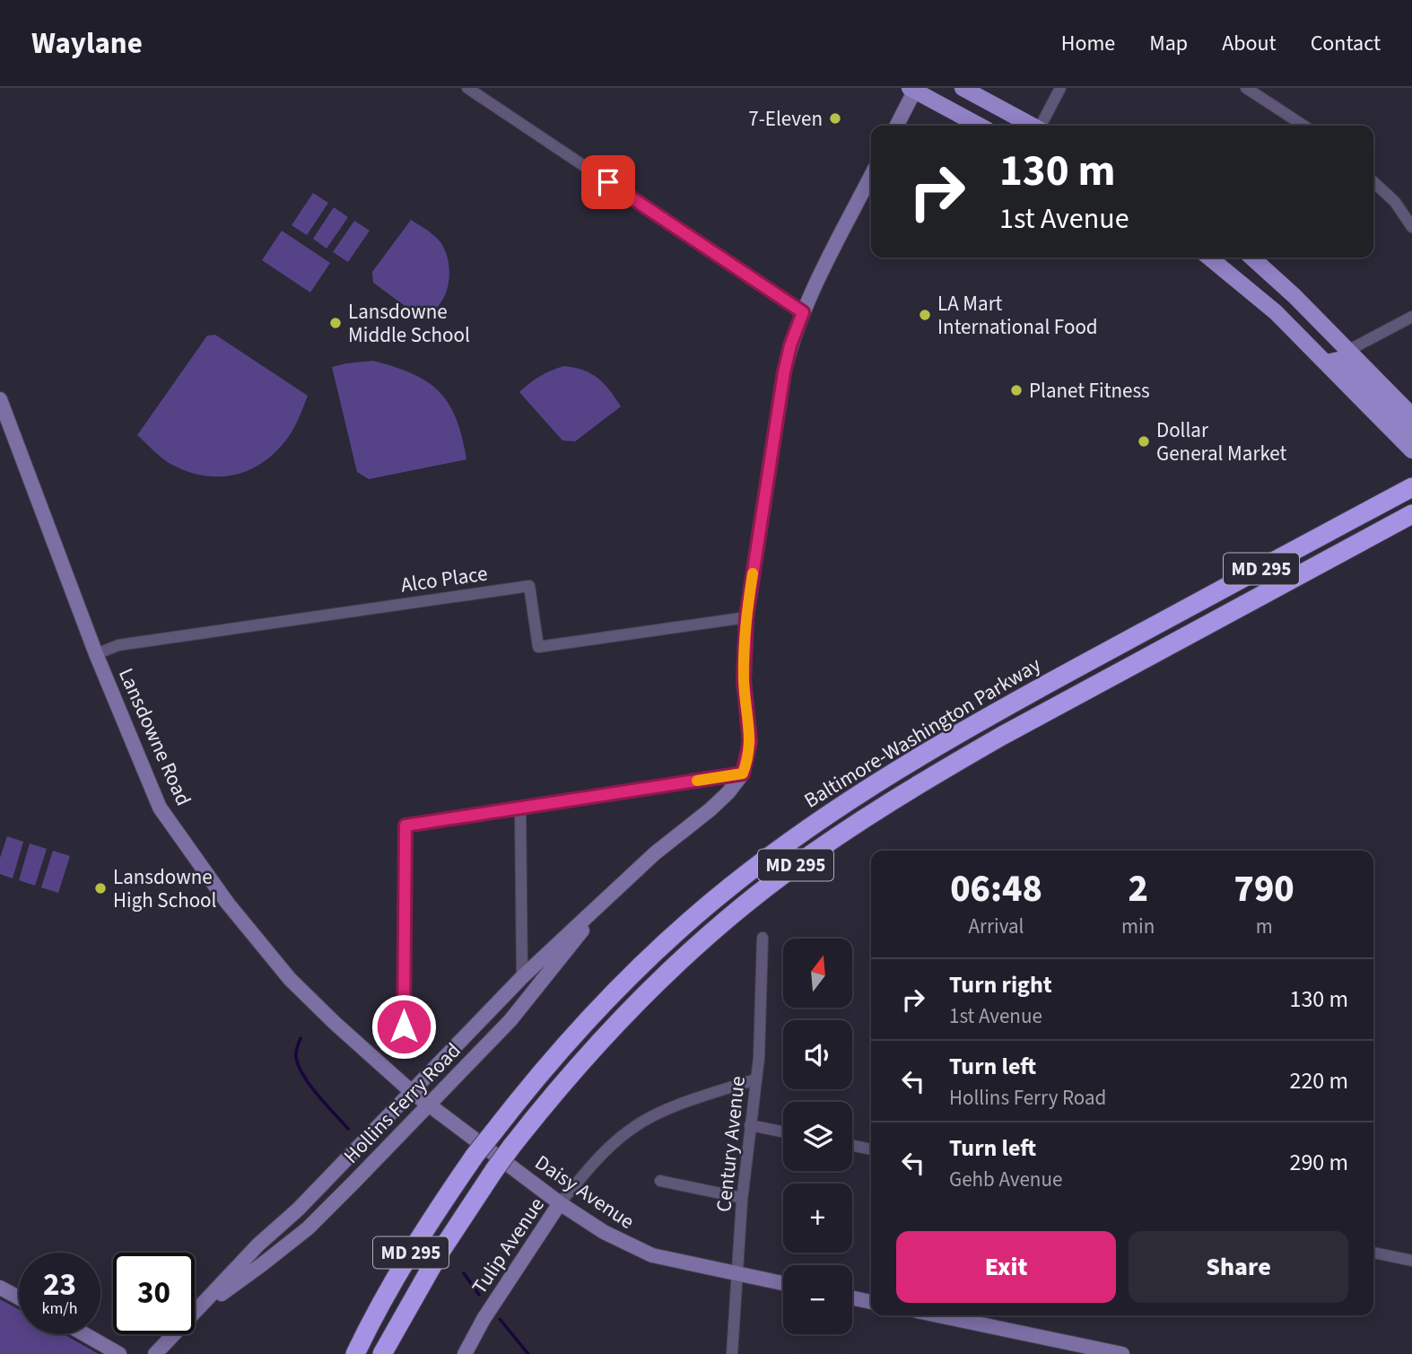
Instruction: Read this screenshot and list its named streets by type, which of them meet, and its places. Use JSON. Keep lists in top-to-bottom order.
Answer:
{
  "streets": {
    "highway": ["MD 295", "Baltimore-Washington Parkway"],
    "street": [
      "Alco Place",
      "Lansdowne Road",
      "Hollins Ferry Road",
      "Century Avenue",
      "Daisy Avenue",
      "Tulip Avenue"
    ]
  },
  "crossings": [
    ["Alco Place", "Lansdowne Road"],
    ["Alco Place", "Hollins Ferry Road"],
    ["Lansdowne Road", "Hollins Ferry Road"],
    ["Lansdowne Road", "Daisy Avenue"],
    ["Hollins Ferry Road", "Daisy Avenue"],
    ["Century Avenue", "Daisy Avenue"],
    ["Century Avenue", "Tulip Avenue"],
    ["Daisy Avenue", "Tulip Avenue"]
  ],
  "places": [
    "7-Eleven",
    "LA Mart International Food",
    "Lansdowne Middle School",
    "Planet Fitness",
    "Dollar General Market",
    "Lansdowne High School"
  ],
  "north": "top",
  "page": {
    "header": "Waylane",
    "nav": [
      "Home",
      "Map",
      "About",
      "Contact"
    ],
    "turn": ["130 m", "1st Avenue"],
    "eta": [
      "06:48",
      "Arrival",
      "2",
      "min",
      "790",
      "m"
    ],
    "map_buttons": ["+", "−"],
    "list": [
      {
        "name": "Turn right",
        "note": "1st Avenue",
        "value": "130 m"
      },
      {
        "name": "Turn left",
        "note": "Hollins Ferry Road",
        "value": "220 m"
      },
      {
        "name": "Turn left",
        "note": "Gehb Avenue",
        "value": "290 m"
      }
    ],
    "buttons": ["Exit", "Share"],
    "speed": "23 km/h",
    "limit": "30"
  }
}
